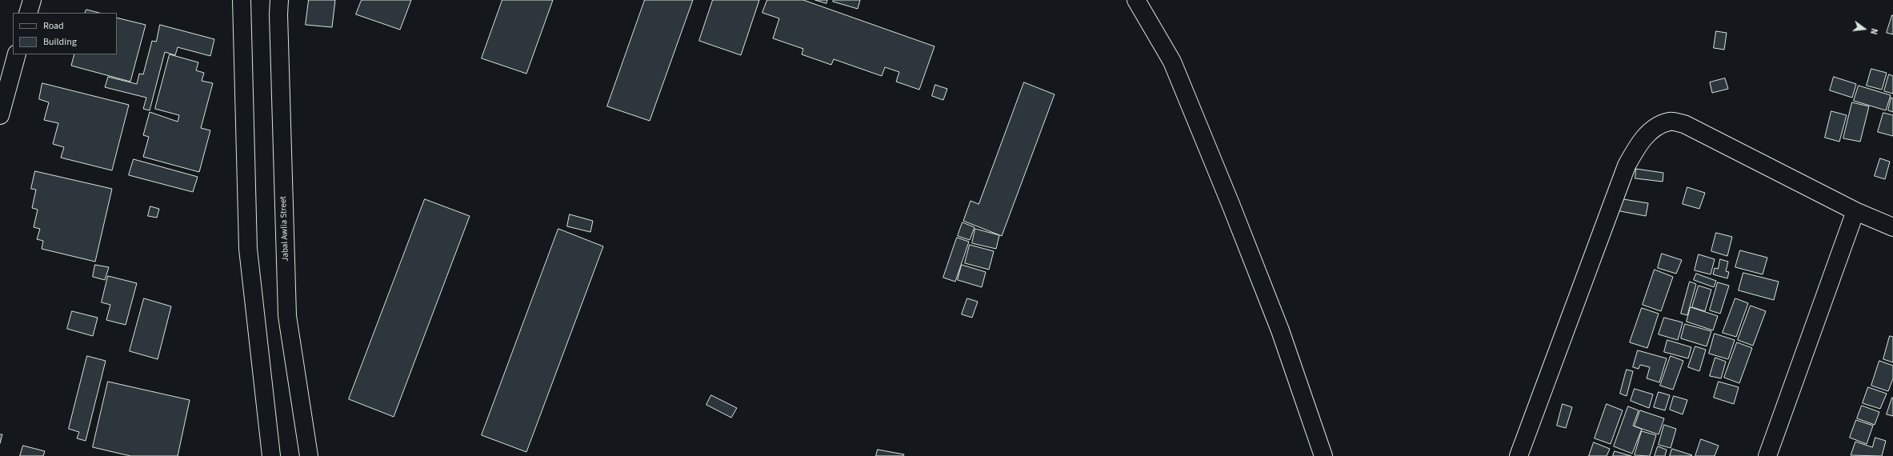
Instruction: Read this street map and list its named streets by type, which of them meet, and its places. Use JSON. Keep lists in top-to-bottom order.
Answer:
{
  "streets": {
    "street": ["Jabal Awlia Street"]
  },
  "legend": ["Road", "Building"],
  "north": "right"
}
